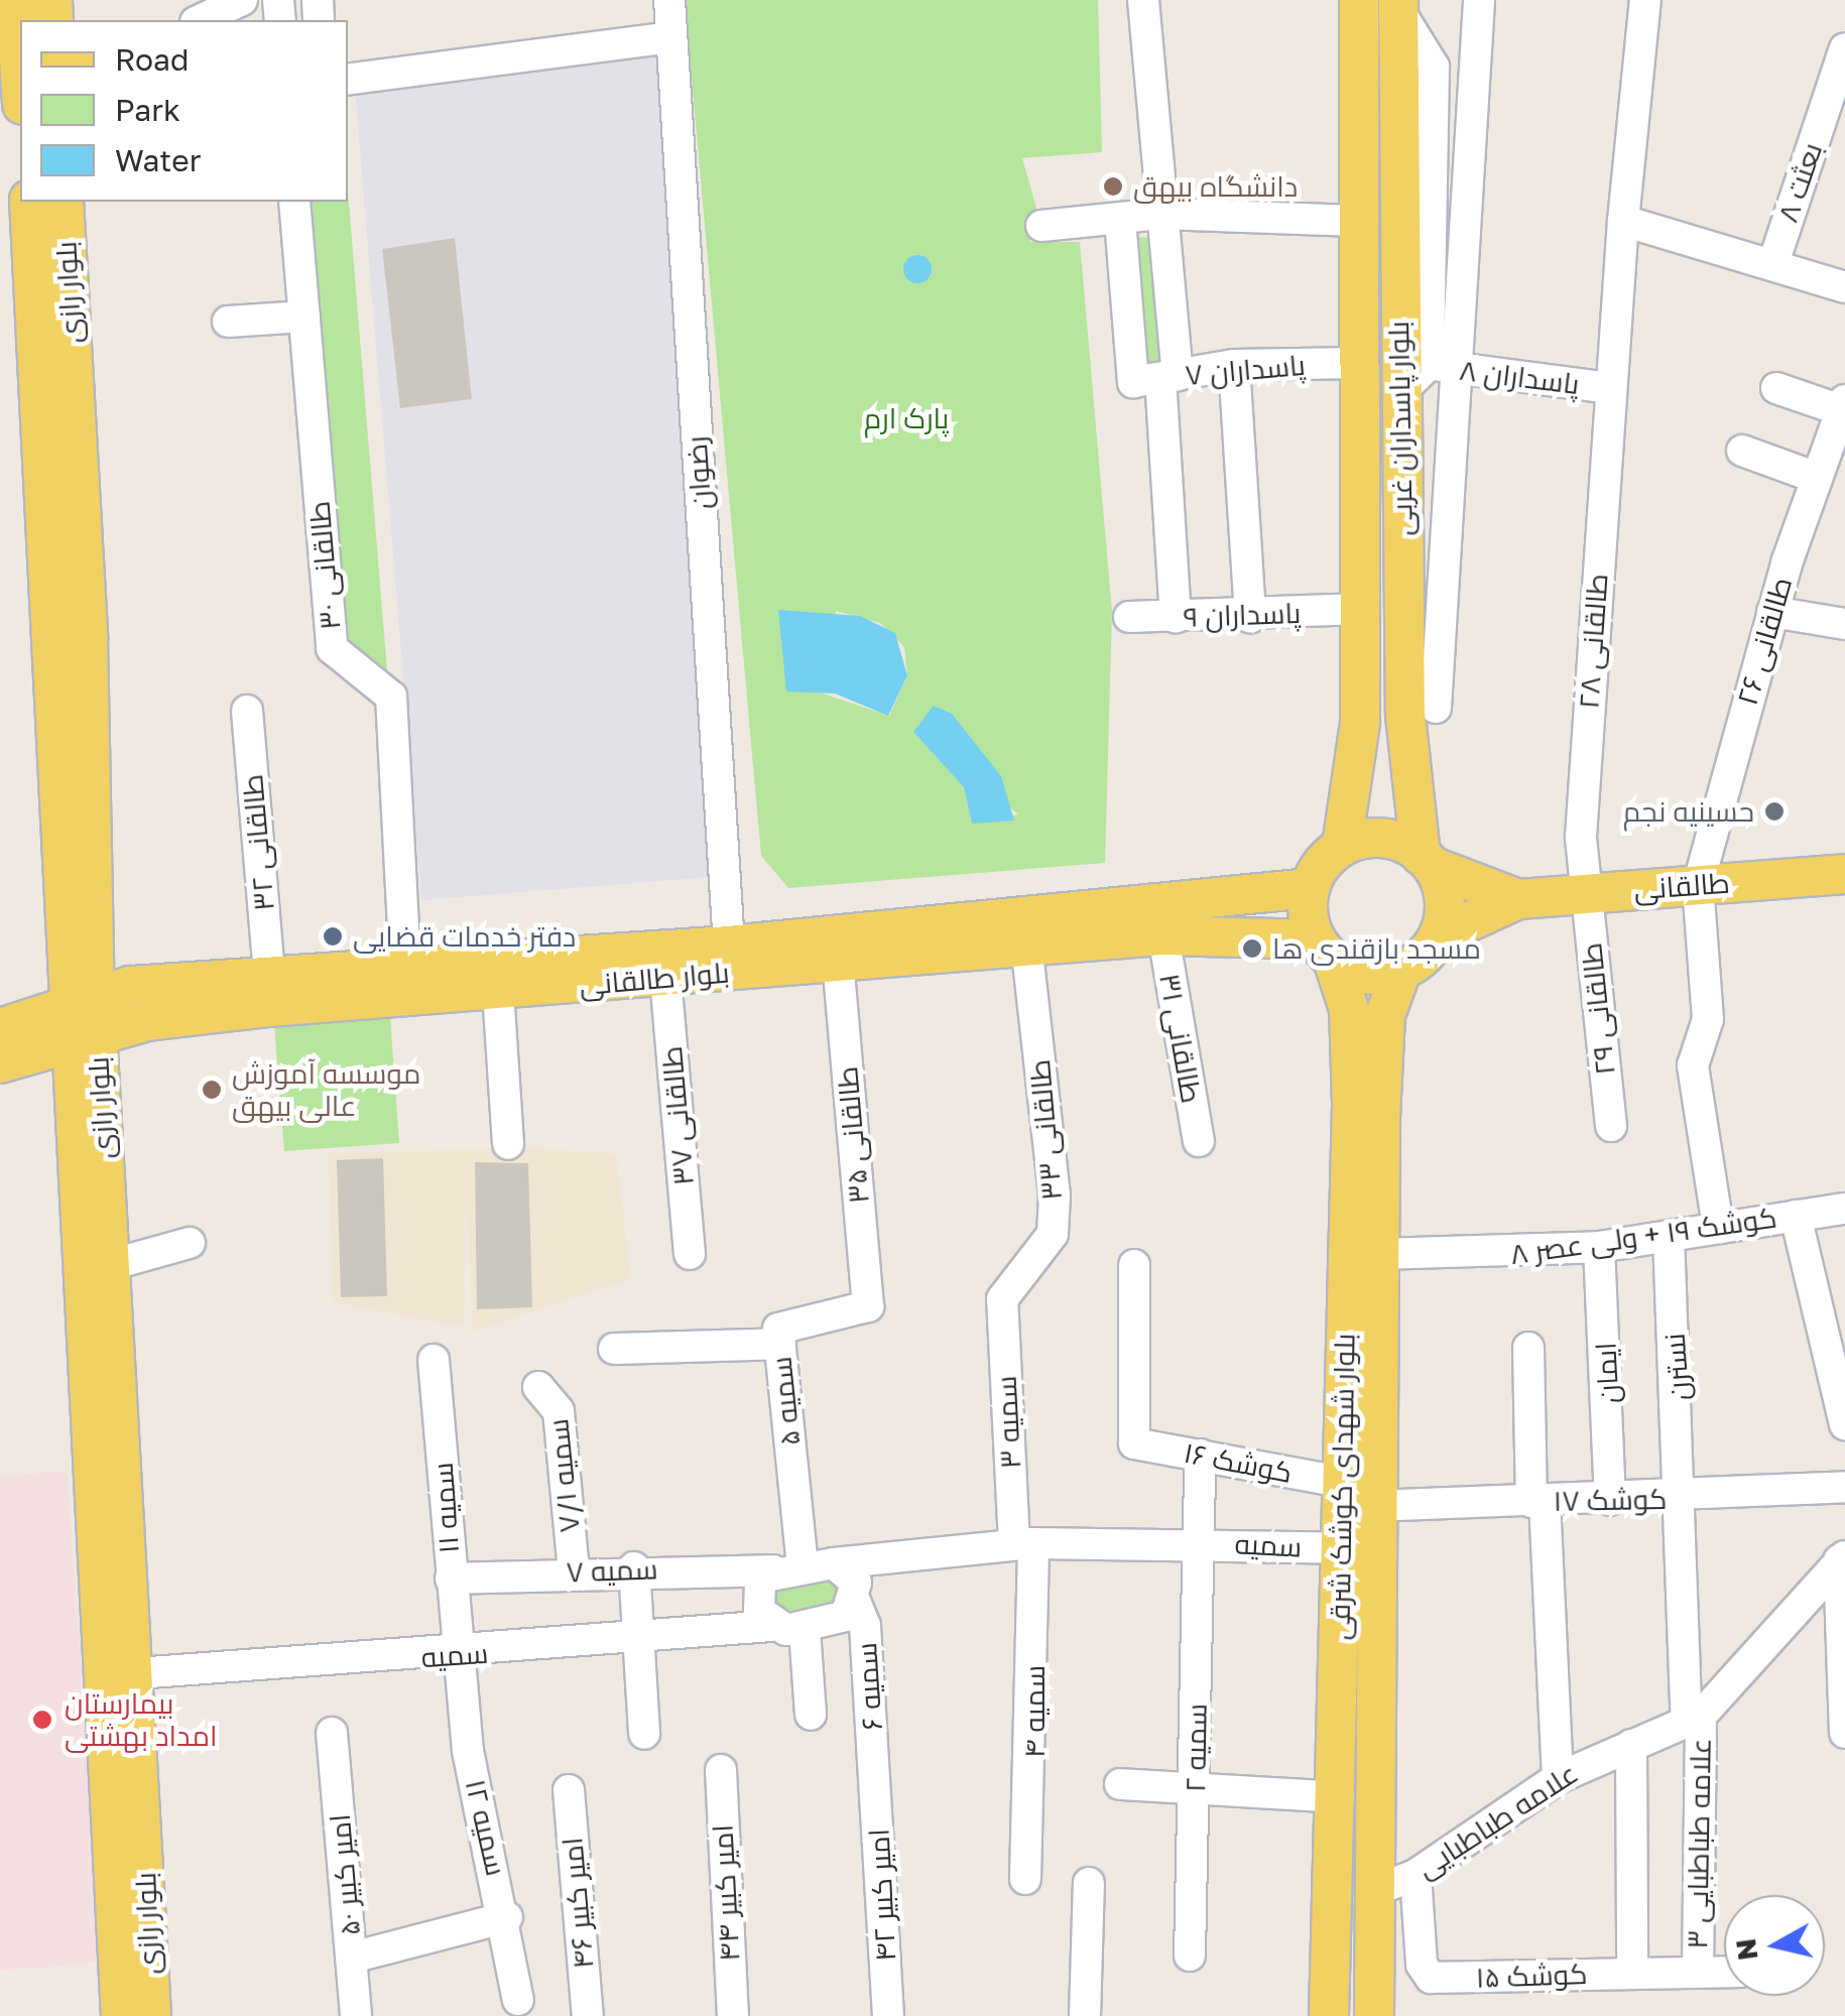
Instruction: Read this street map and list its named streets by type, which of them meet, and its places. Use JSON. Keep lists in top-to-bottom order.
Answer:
{
  "streets": {
    "main road": [
      "بلوار رازی",
      "بلوار پاسداران غربی",
      "طالقانی",
      "بلوار طالقانی",
      "بلوار شهدای کوشک شرقی"
    ],
    "street": [
      "بعثت ۸",
      "پاسداران ۷",
      "پاسداران ۸",
      "رضوان",
      "طالقانی ۳۰",
      "پاسداران ۹",
      "طالقانی ۲۸",
      "طالقانی ۲۶",
      "طالقانی ۳۲",
      "طالقانی ۲۹",
      "طالقانی ۳۱",
      "طالقانی ۳۷",
      "طالقانی ۳۳",
      "طالقانی ۳۵",
      "کوشک ۱۹ + ولی عصر ۸",
      "نسترن",
      "ایمان",
      "سمیه ۵",
      "سمیه ۳",
      "کوشک ۱۶",
      "سمیه ۷/۱",
      "کوشک ۱۷",
      "سمیه ۱۱",
      "سمیه",
      "سمیه ۷",
      "سمیه ۶",
      "سمیه ۴",
      "سمیه ۲",
      "علامه طباطبایی",
      "سمیه ۱۲",
      "علامه طباطبایی ۳",
      "امیر کبیر ۵۰",
      "امیر کبیر ۴۴",
      "امیر کبیر ۴۲",
      "امیر کبیر ۴۶",
      "کوشک ۱۵"
    ]
  },
  "crossings": [
    ["بلوار رازی", "بلوار طالقانی"],
    ["بلوار رازی", "سمیه"],
    ["پاسداران ۷", "بلوار پاسداران غربی"],
    ["پاسداران ۸", "طالقانی ۲۸"],
    ["بلوار پاسداران غربی", "پاسداران ۹"],
    ["بلوار پاسداران غربی", "بلوار طالقانی"],
    ["بلوار پاسداران غربی", "بلوار شهدای کوشک شرقی"],
    ["رضوان", "بلوار طالقانی"],
    ["طالقانی ۳۰", "بلوار طالقانی"],
    ["طالقانی ۲۸", "طالقانی"],
    ["طالقانی ۲۸", "طالقانی ۲۹"],
    ["طالقانی ۲۶", "طالقانی"],
    ["طالقانی ۲۶", "کوشک ۱۹ + ولی عصر ۸"],
    ["طالقانی ۳۲", "بلوار طالقانی"],
    ["طالقانی", "طالقانی ۲۹"],
    ["بلوار طالقانی", "طالقانی ۳۱"],
    ["بلوار طالقانی", "طالقانی ۳۷"],
    ["بلوار طالقانی", "طالقانی ۳۳"],
    ["بلوار طالقانی", "طالقانی ۳۵"],
    ["بلوار طالقانی", "بلوار شهدای کوشک شرقی"],
    ["طالقانی ۳۳", "سمیه ۳"],
    ["طالقانی ۳۵", "سمیه ۵"],
    ["کوشک ۱۹ + ولی عصر ۸", "نسترن"],
    ["کوشک ۱۹ + ولی عصر ۸", "ایمان"],
    ["کوشک ۱۹ + ولی عصر ۸", "بلوار شهدای کوشک شرقی"],
    ["نسترن", "کوشک ۱۷"],
    ["نسترن", "علامه طباطبایی"],
    ["نسترن", "علامه طباطبایی ۳"],
    ["ایمان", "کوشک ۱۷"],
    ["سمیه ۵", "سمیه"],
    ["سمیه ۵", "سمیه ۷"],
    ["سمیه ۵", "سمیه ۶"],
    ["سمیه ۳", "سمیه"],
    ["سمیه ۳", "سمیه ۴"],
    ["کوشک ۱۶", "بلوار شهدای کوشک شرقی"],
    ["کوشک ۱۶", "سمیه ۲"],
    ["سمیه ۷/۱", "سمیه ۷"],
    ["بلوار شهدای کوشک شرقی", "کوشک ۱۷"],
    ["بلوار شهدای کوشک شرقی", "سمیه"],
    ["بلوار شهدای کوشک شرقی", "علامه طباطبایی"],
    ["سمیه ۱۱", "سمیه"],
    ["سمیه ۱۱", "سمیه ۷"],
    ["سمیه ۱۱", "سمیه ۱۲"],
    ["سمیه", "سمیه ۷"],
    ["سمیه", "سمیه ۶"],
    ["سمیه", "سمیه ۴"],
    ["سمیه", "سمیه ۲"],
    ["سمیه", "سمیه ۱۲"],
    ["سمیه ۷", "سمیه ۶"],
    ["سمیه ۶", "امیر کبیر ۴۲"],
    ["علامه طباطبایی", "علامه طباطبایی ۳"],
    ["علامه طباطبایی", "کوشک ۱۵"],
    ["علامه طباطبایی ۳", "کوشک ۱۵"]
  ],
  "parks": ["پارک ارم"],
  "places": [
    "دانشگاه بیهق",
    "حسینیه نجم",
    "دفتر خدمات قضایی",
    "مسجد بازقندی ها",
    "موسسه آموزش عالی بیهق",
    "بیمارستان امداد بهشتی"
  ],
  "legend": ["Road", "Park", "Water"],
  "north": "left"
}
